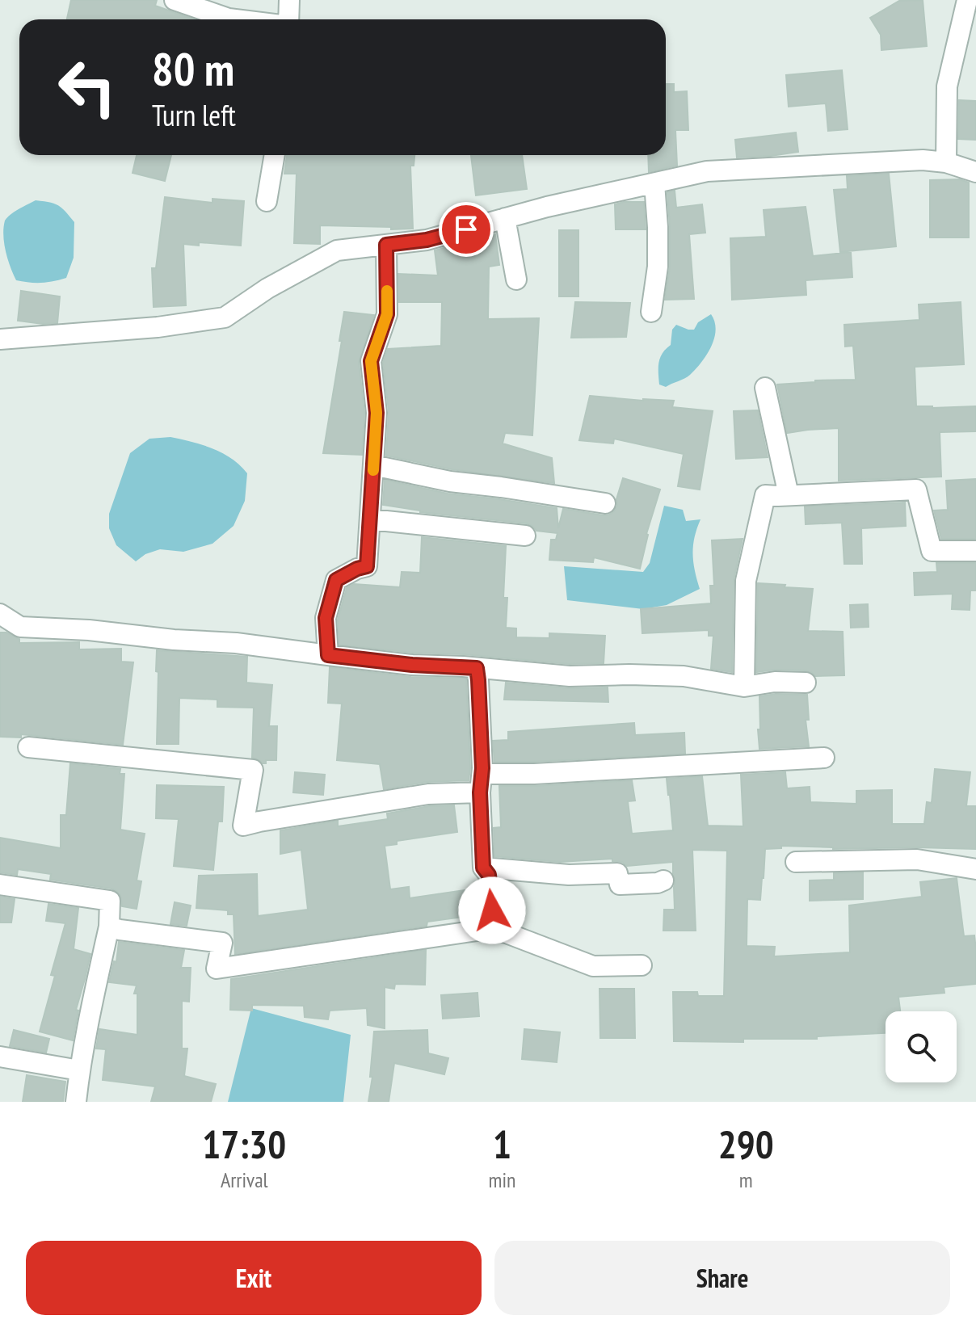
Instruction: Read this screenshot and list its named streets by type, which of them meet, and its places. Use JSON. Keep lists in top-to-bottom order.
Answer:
{
  "page": {
    "turn": ["80 m", "Turn left"],
    "eta": [
      "17:30",
      "Arrival",
      "1",
      "min",
      "290",
      "m"
    ],
    "buttons": ["Exit", "Share"]
  }
}
